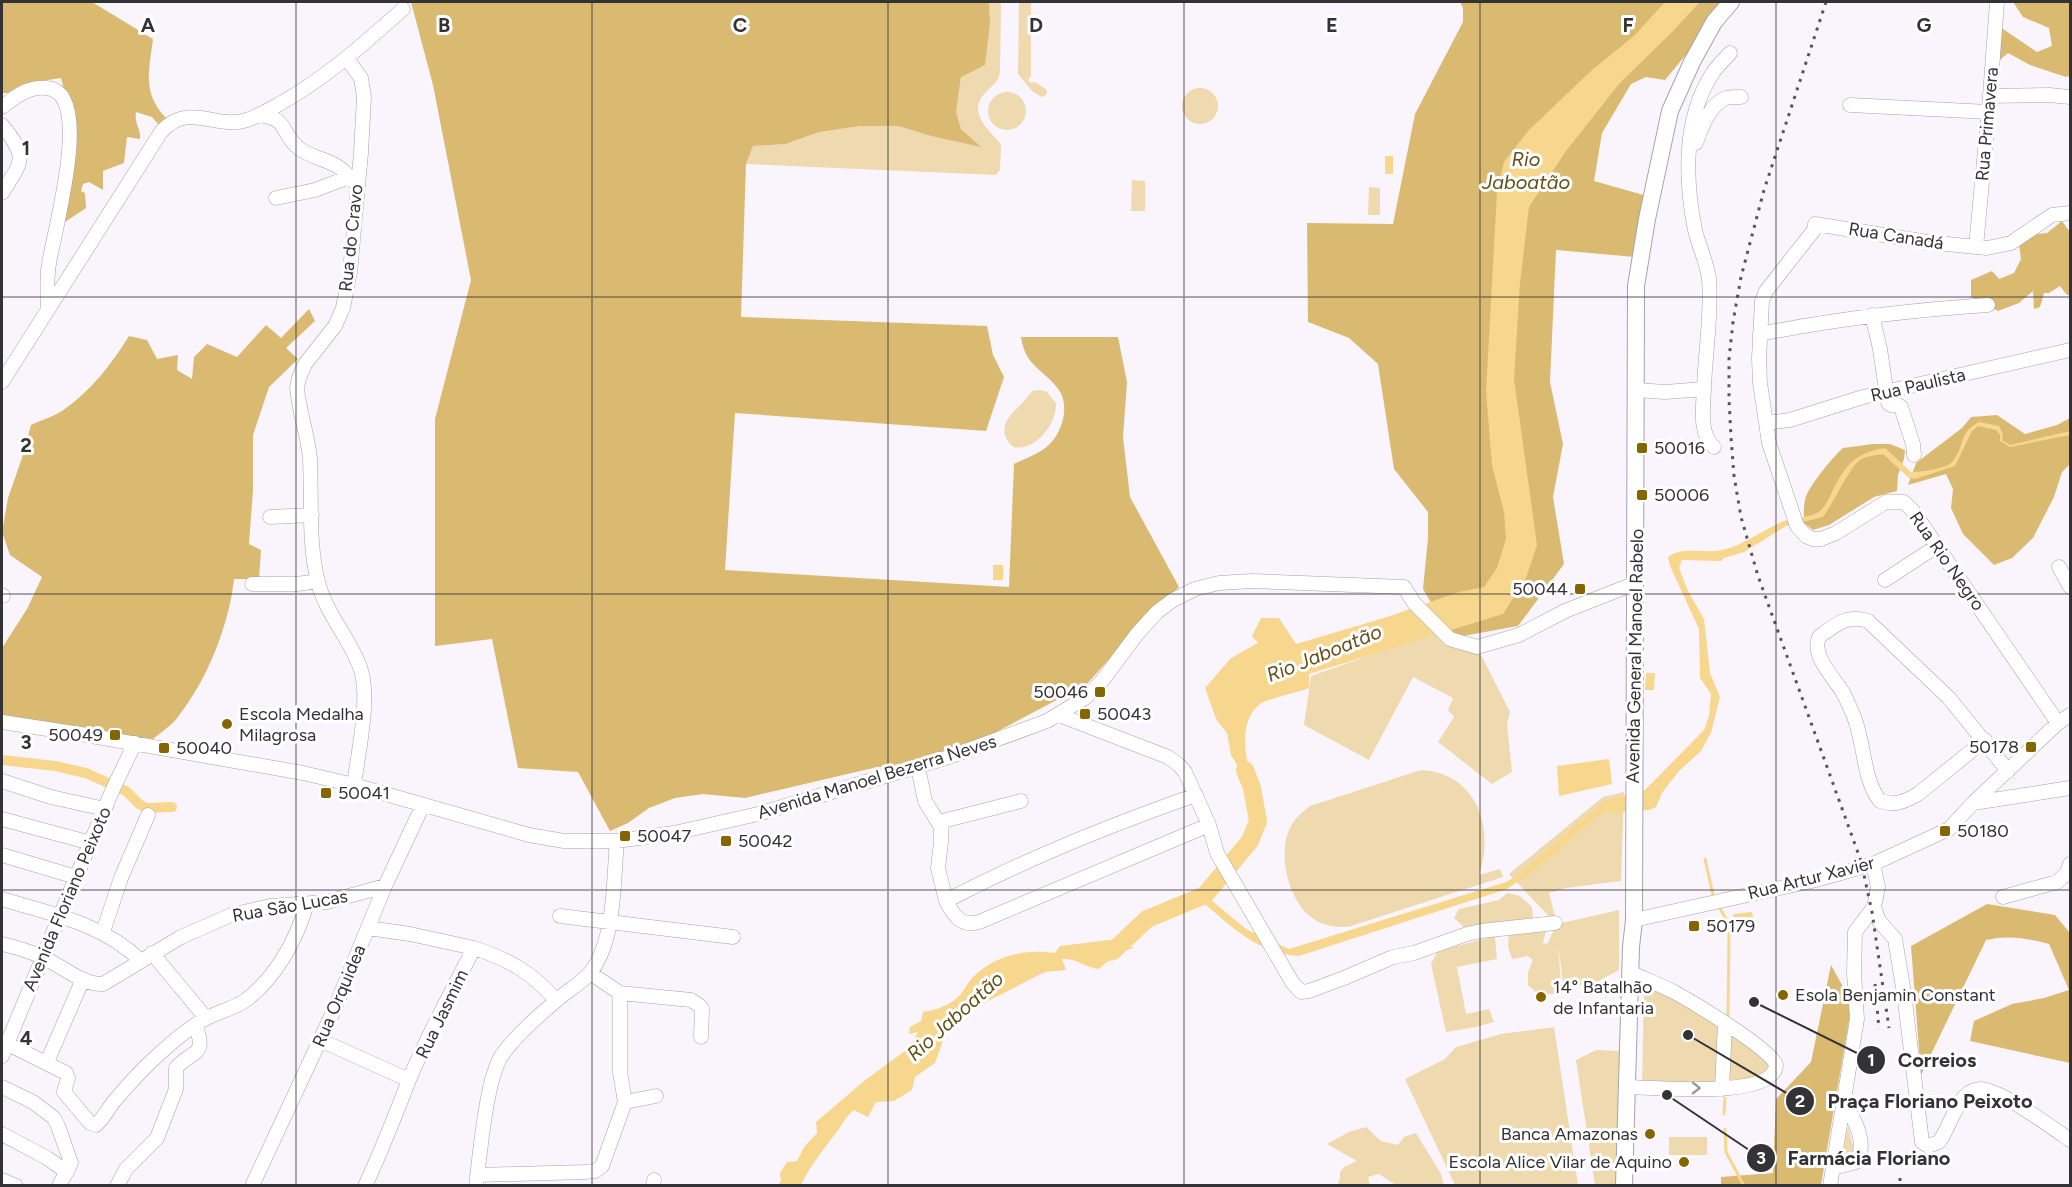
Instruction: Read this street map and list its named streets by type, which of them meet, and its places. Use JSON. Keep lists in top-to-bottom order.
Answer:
{
  "streets": {
    "main road": ["Avenida General Manoel Rabelo"],
    "street": [
      "Rua Primavera",
      "Rua Canadá",
      "Rua do Cravo",
      "Rua Paulista",
      "Rua Rio Negro",
      "Avenida Manoel Bezerra Neves",
      "Rua Artur Xavier",
      "Avenida Floriano Peixoto",
      "Rua São Lucas",
      "Rua Orquidea",
      "Rua Jasmim"
    ]
  },
  "crossings": [
    ["Rua Primavera", "Rua Canadá"],
    ["Rua Canadá", "Rua Rio Negro"],
    ["Rua do Cravo", "Avenida Manoel Bezerra Neves"],
    ["Rua Paulista", "Rua Rio Negro"],
    ["Rua Rio Negro", "Rua Artur Xavier"],
    ["Avenida General Manoel Rabelo", "Avenida Manoel Bezerra Neves"],
    ["Avenida General Manoel Rabelo", "Rua Artur Xavier"],
    ["Avenida Manoel Bezerra Neves", "Avenida Floriano Peixoto"],
    ["Avenida Manoel Bezerra Neves", "Rua Orquidea"],
    ["Rua São Lucas", "Rua Orquidea"],
    ["Rua Orquidea", "Rua Jasmim"]
  ],
  "water": ["Rio Jaboatão"],
  "places": {
    "transit": [
      "50016",
      "50006",
      "50044",
      "50046",
      "50043",
      "50049",
      "50178",
      "50040",
      "50041",
      "50180",
      "50047",
      "50042",
      "50179"
    ],
    "other": [
      "Escola Medalha Milagrosa",
      "Esola Benjamin Constant",
      "14° Batalhão de Infantaria",
      "Correios",
      "Praça Floriano Peixoto",
      "Farmácia Floriano",
      "Banca Amazonas",
      "Escola Alice Vilar de Aquino"
    ]
  },
  "grid": {
    "columns": [
      "A",
      "B",
      "C",
      "D",
      "E",
      "F",
      "G"
    ],
    "rows": [
      "1",
      "2",
      "3",
      "4"
    ]
  }
}
